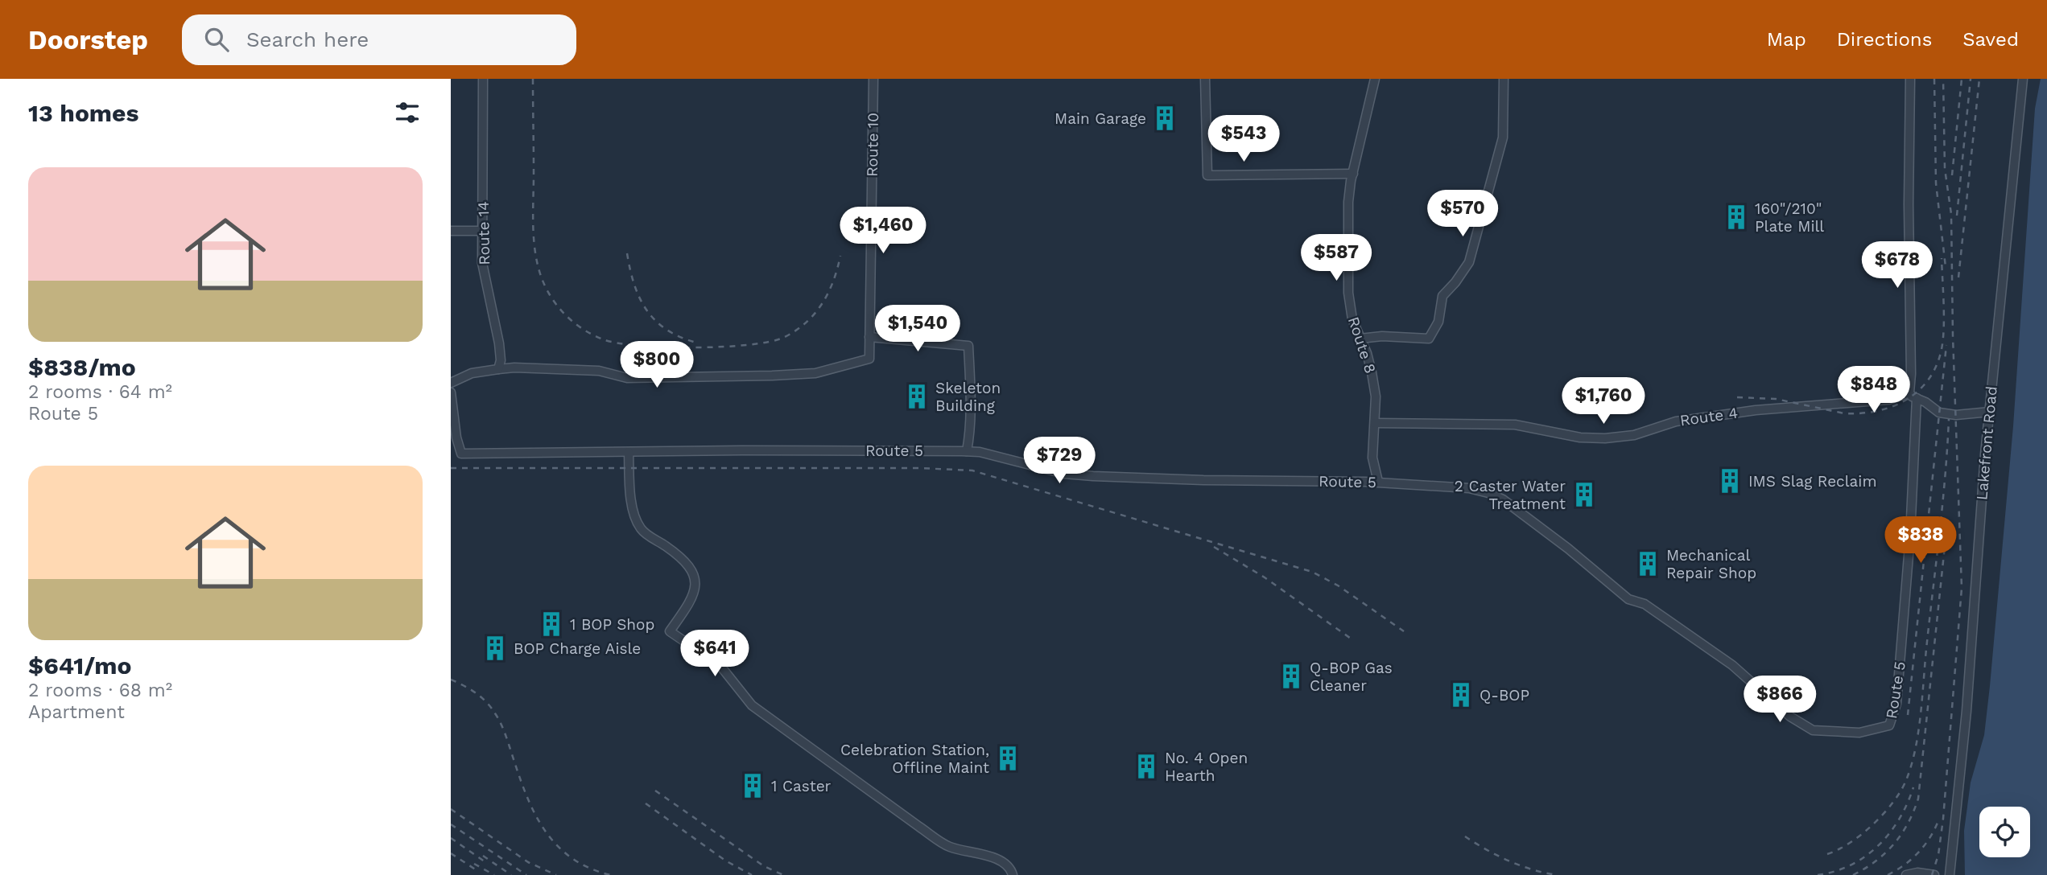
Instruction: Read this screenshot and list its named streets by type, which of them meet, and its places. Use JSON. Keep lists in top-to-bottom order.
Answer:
{
  "streets": {
    "street": [
      "Route 10",
      "Route 14",
      "Route 8",
      "Route 4",
      "Lakefront Road",
      "Route 5"
    ]
  },
  "crossings": [
    ["Route 10", "Route 14"],
    ["Route 8", "Route 4"],
    ["Route 8", "Route 5"]
  ],
  "places": {
    "building": [
      "Main Garage",
      "160\"/210\" Plate Mill",
      "Skeleton Building",
      "IMS Slag Reclaim",
      "2 Caster Water Treatment",
      "Mechanical Repair Shop",
      "1 BOP Shop",
      "BOP Charge Aisle",
      "Q-BOP Gas Cleaner",
      "Q-BOP",
      "Celebration Station, Offline Maint",
      "No. 4 Open Hearth",
      "1 Caster"
    ]
  },
  "page": {
    "header": "Doorstep",
    "search": "Search here",
    "nav": ["Map", "Directions", "Saved"],
    "heading": "13 homes",
    "price": [
      "$543",
      "$570",
      "$1,460",
      "$587",
      "$678",
      "$1,540",
      "$800",
      "$848",
      "$1,760",
      "$729",
      "$838",
      "$641",
      "$866"
    ],
    "list": [
      {
        "name": "$838/mo",
        "note": "2 rooms · 64 m² · Route 5"
      },
      {
        "name": "$641/mo",
        "note": "2 rooms · 68 m² · Apartment"
      }
    ]
  }
}
